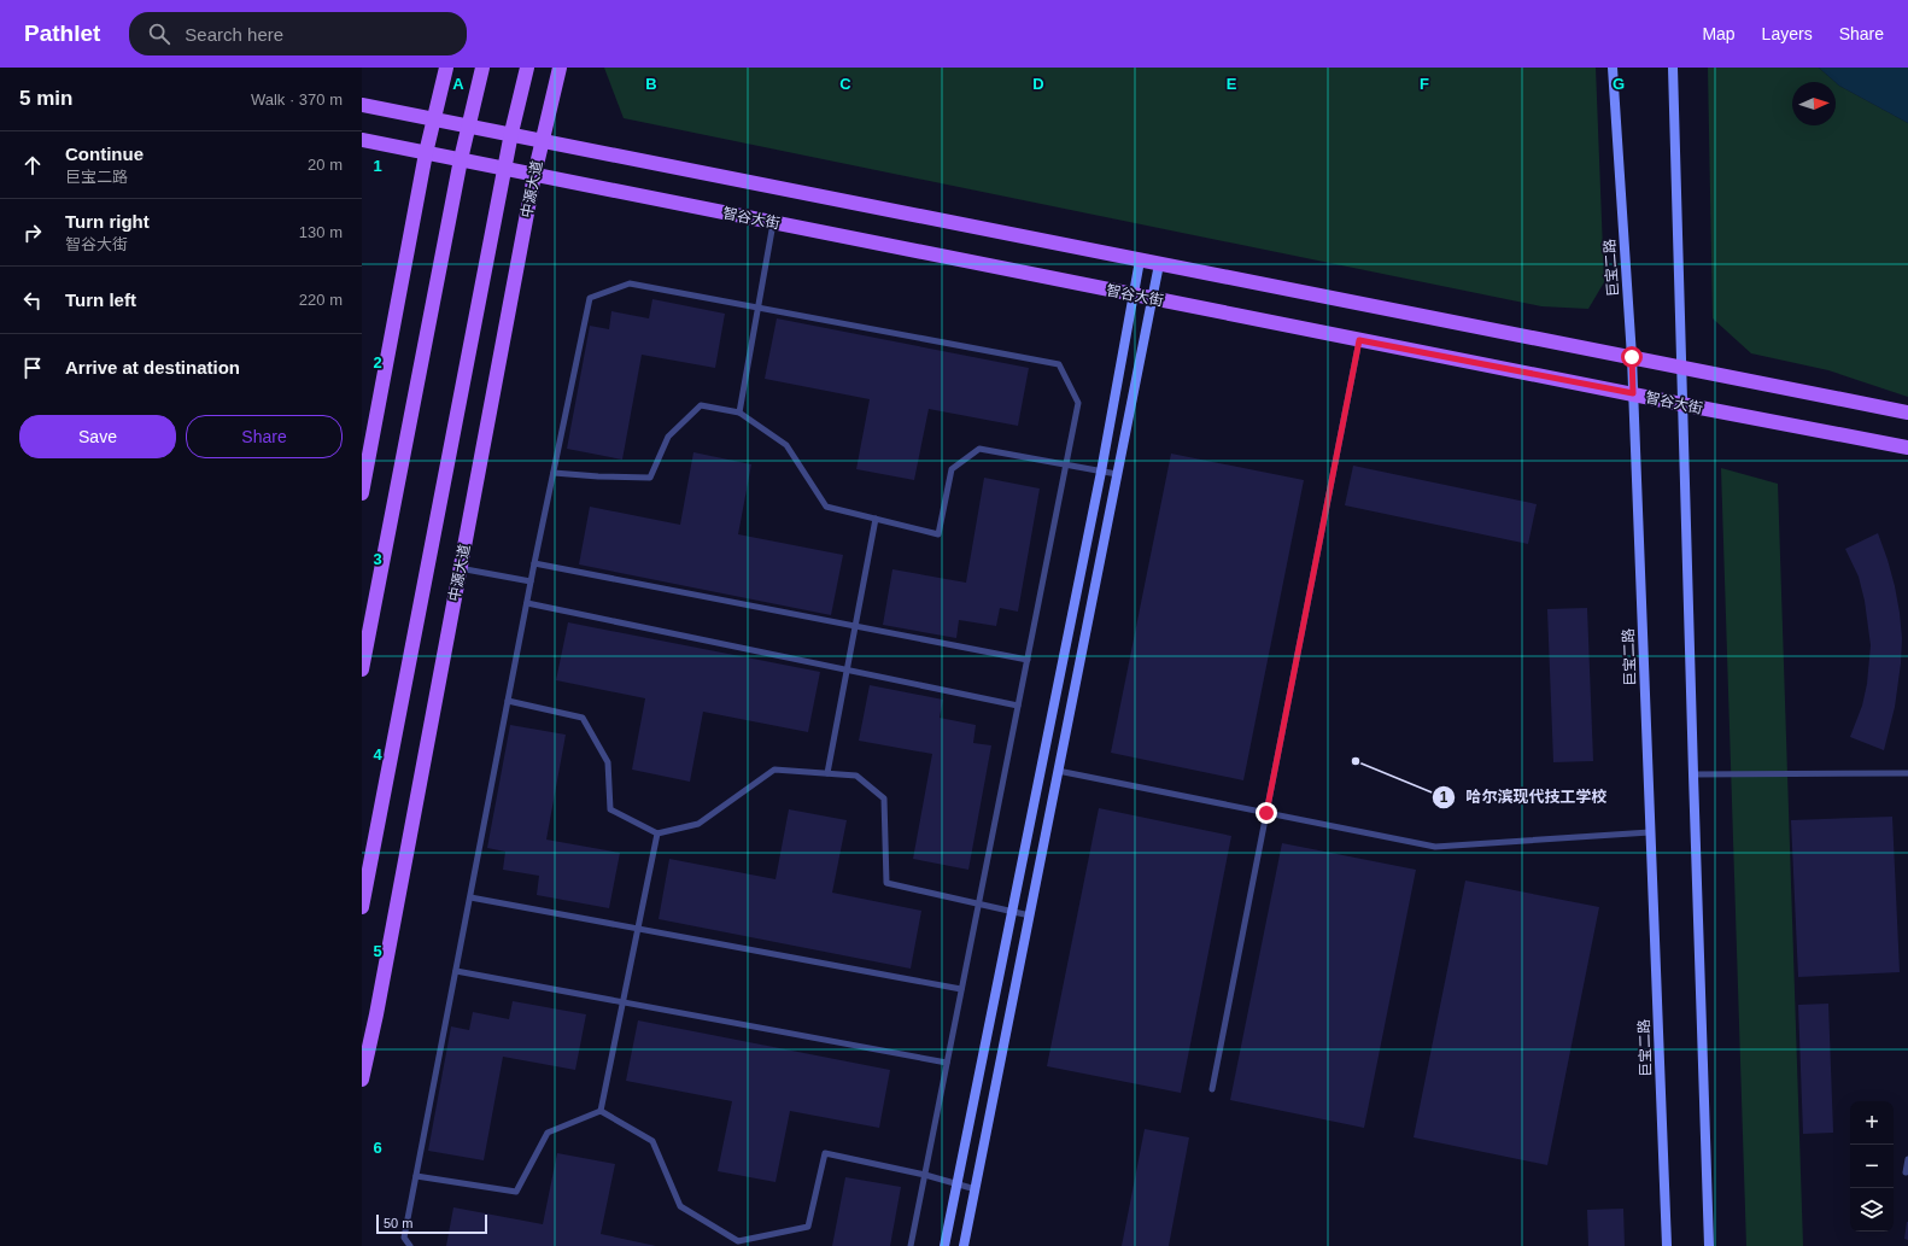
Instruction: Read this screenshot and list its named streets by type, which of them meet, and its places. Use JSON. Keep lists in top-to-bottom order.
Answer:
{
  "streets": {
    "main road": ["中源大道", "智谷大街"],
    "street": ["巨宝二路"]
  },
  "crossings": [
    ["中源大道", "智谷大街"],
    ["智谷大街", "巨宝二路"]
  ],
  "places": ["哈尔滨现代技工学校"],
  "scale_bar": "50 m",
  "north": "right",
  "page": {
    "header": "Pathlet",
    "search": "Search here",
    "nav": ["Map", "Layers", "Share"],
    "heading": ["5 min", "Walk · 370 m"],
    "list": [
      ["Continue", "巨宝二路", "20 m"],
      ["Turn right", "智谷大街", "130 m"],
      ["Turn left", "220 m"],
      "Arrive at destination"
    ],
    "buttons": ["Save", "Share"],
    "map_buttons": ["+", "−"],
    "scale": "50 m"
  },
  "grid": {
    "columns": [
      "A",
      "B",
      "C",
      "D",
      "E",
      "F",
      "G"
    ],
    "rows": [
      "1",
      "2",
      "3",
      "4",
      "5",
      "6"
    ]
  }
}
